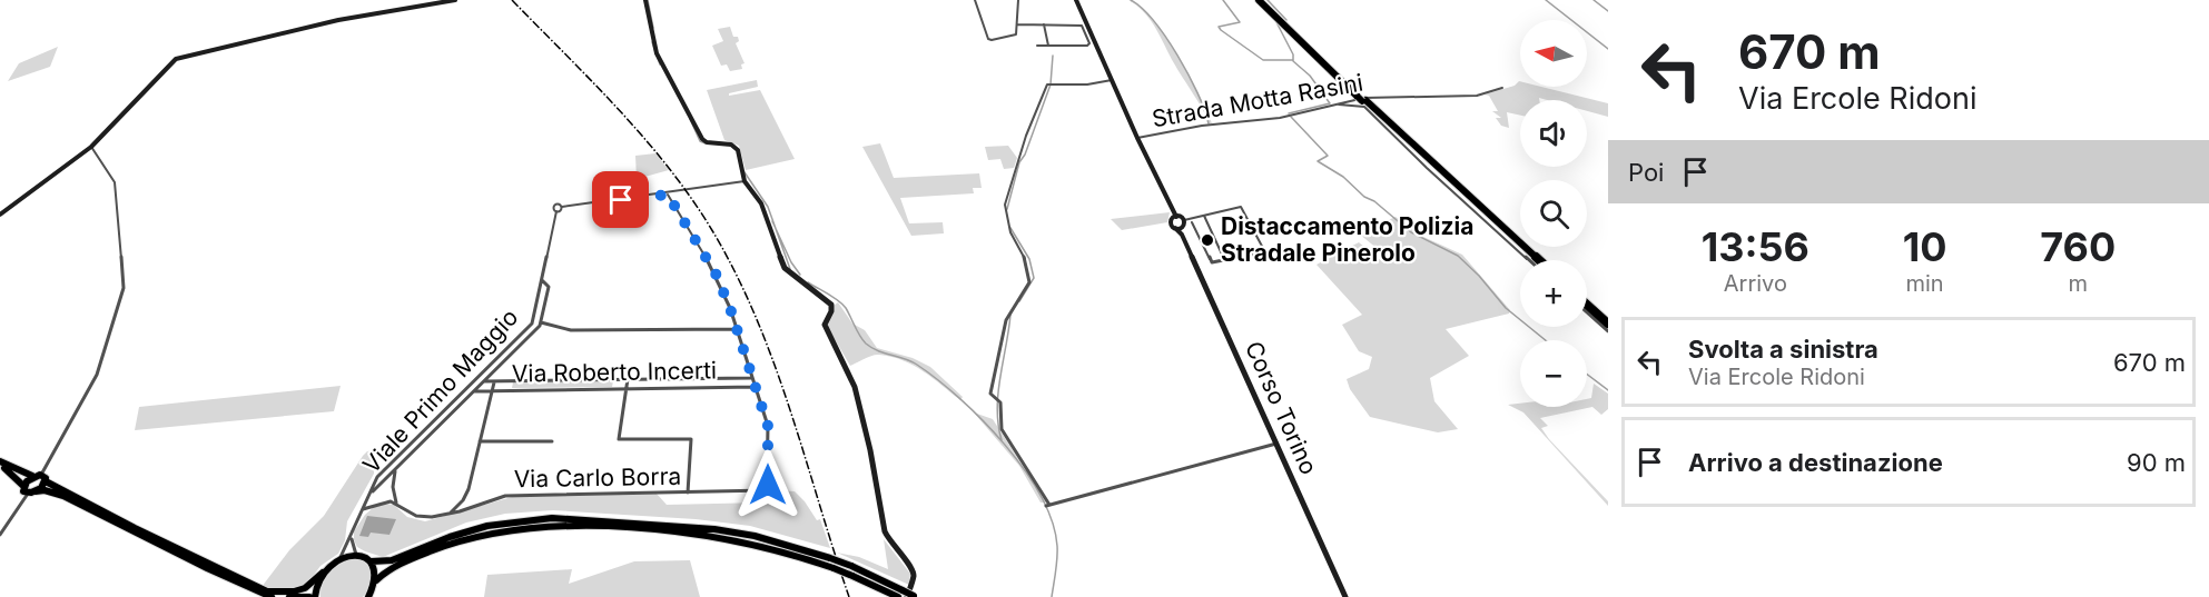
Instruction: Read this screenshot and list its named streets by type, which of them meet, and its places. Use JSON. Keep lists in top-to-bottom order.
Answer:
{
  "streets": {
    "street": [
      "Strada Motta Rasini",
      "Via Roberto Incerti",
      "Viale Primo Maggio",
      "Corso Torino",
      "Via Carlo Borra"
    ]
  },
  "crossings": [
    ["Strada Motta Rasini", "Corso Torino"],
    ["Via Roberto Incerti", "Viale Primo Maggio"],
    ["Via Roberto Incerti", "Via Carlo Borra"]
  ],
  "places": ["Distaccamento Polizia Stradale Pinerolo"],
  "north": "left",
  "page": {
    "turn": ["670 m", "Via Ercole Ridoni"],
    "map_buttons": ["+", "−"],
    "then": "Poi",
    "eta": [
      "13:56",
      "Arrivo",
      "10",
      "min",
      "760",
      "m"
    ],
    "list": [
      {
        "name": "Svolta a sinistra",
        "note": "Via Ercole Ridoni",
        "value": "670 m"
      },
      {
        "name": "Arrivo a destinazione",
        "value": "90 m"
      }
    ]
  }
}
